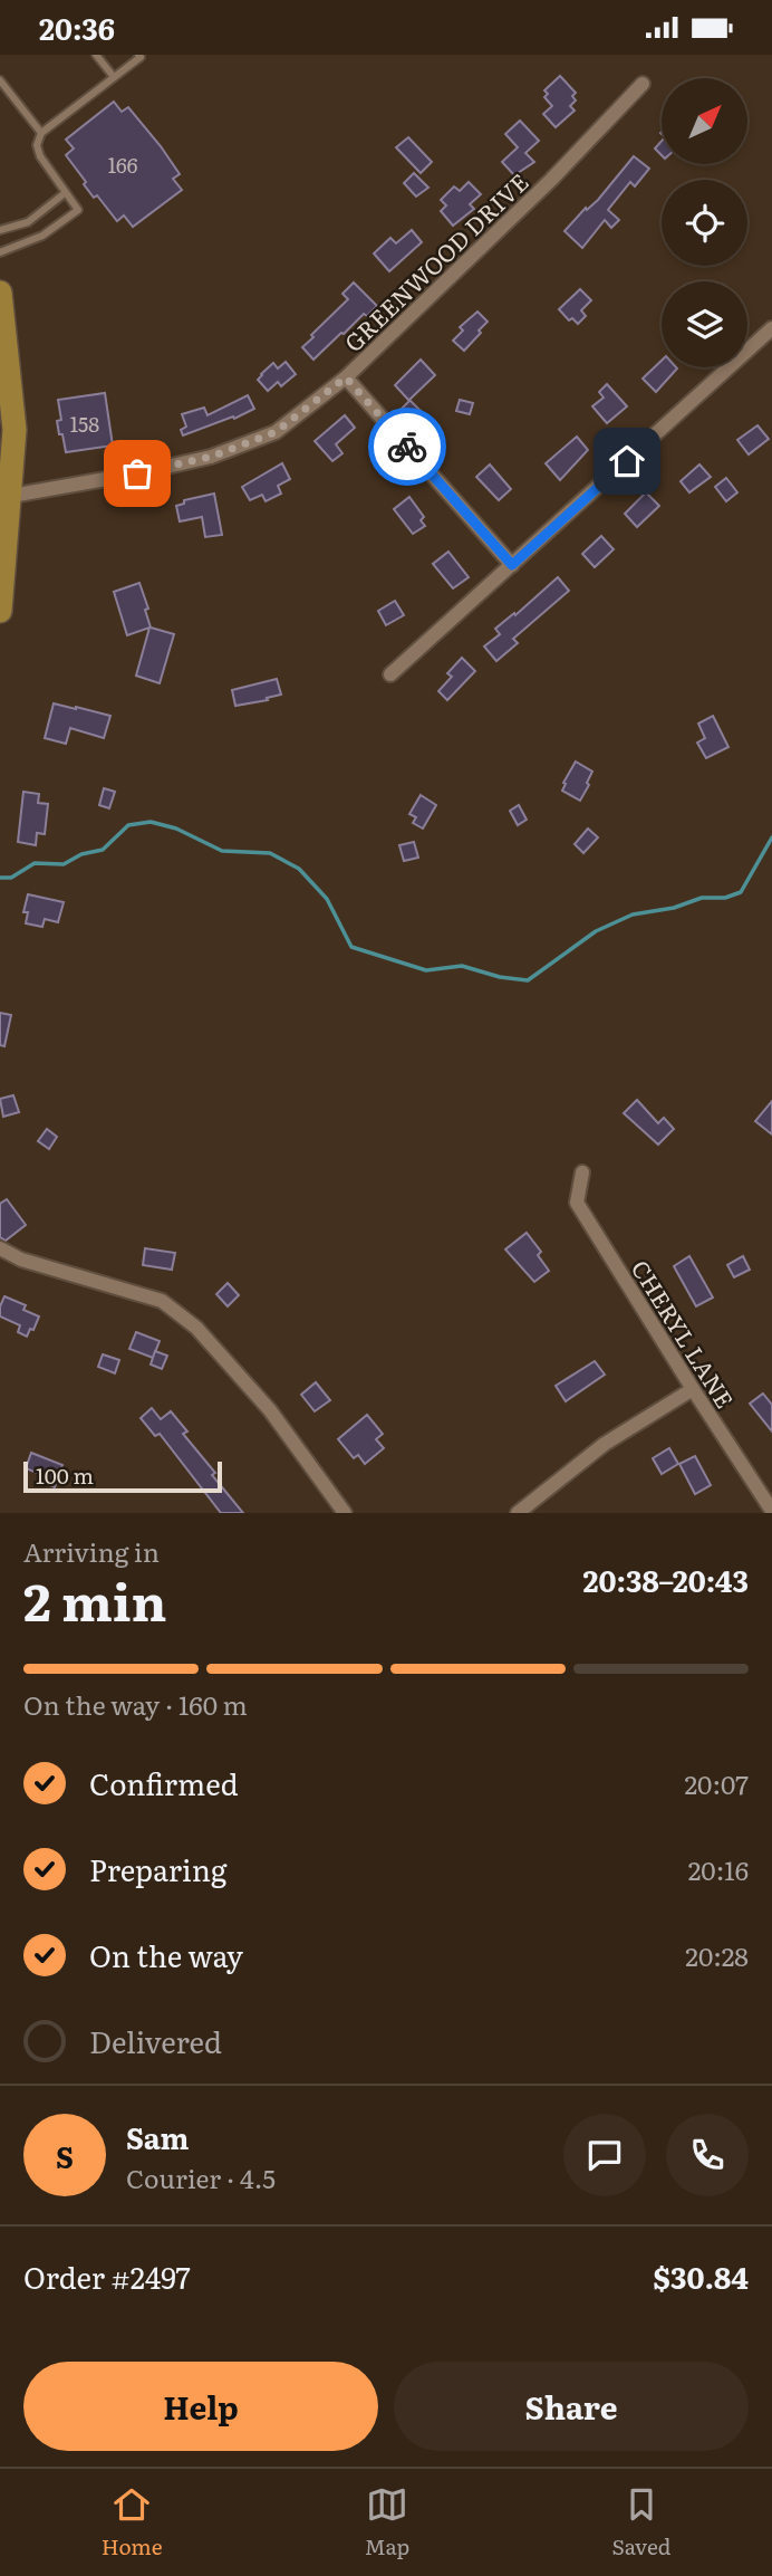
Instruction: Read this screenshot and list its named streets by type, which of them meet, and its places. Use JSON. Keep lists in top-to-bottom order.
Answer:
{
  "streets": {
    "street": ["GREENWOOD DRIVE", "CHERYL LANE"]
  },
  "house_numbers": ["166", "158"],
  "scale_bar": "100 m",
  "north": "top right",
  "page": {
    "status": "20:36",
    "scale": "100 m",
    "heading": ["2 min", "Arriving in", "20:38–20:43"],
    "panel": [
      "Sam",
      "Courier · 4.5",
      "Order #2497",
      "$30.84"
    ],
    "bar": "On the way · 160 m",
    "list": [
      ["Confirmed", "20:07"],
      ["Preparing", "20:16"],
      ["On the way", "20:28"],
      "Delivered"
    ],
    "round": "S",
    "buttons": ["Help", "Share"],
    "tabs": ["Home", "Map", "Saved"]
  }
}
